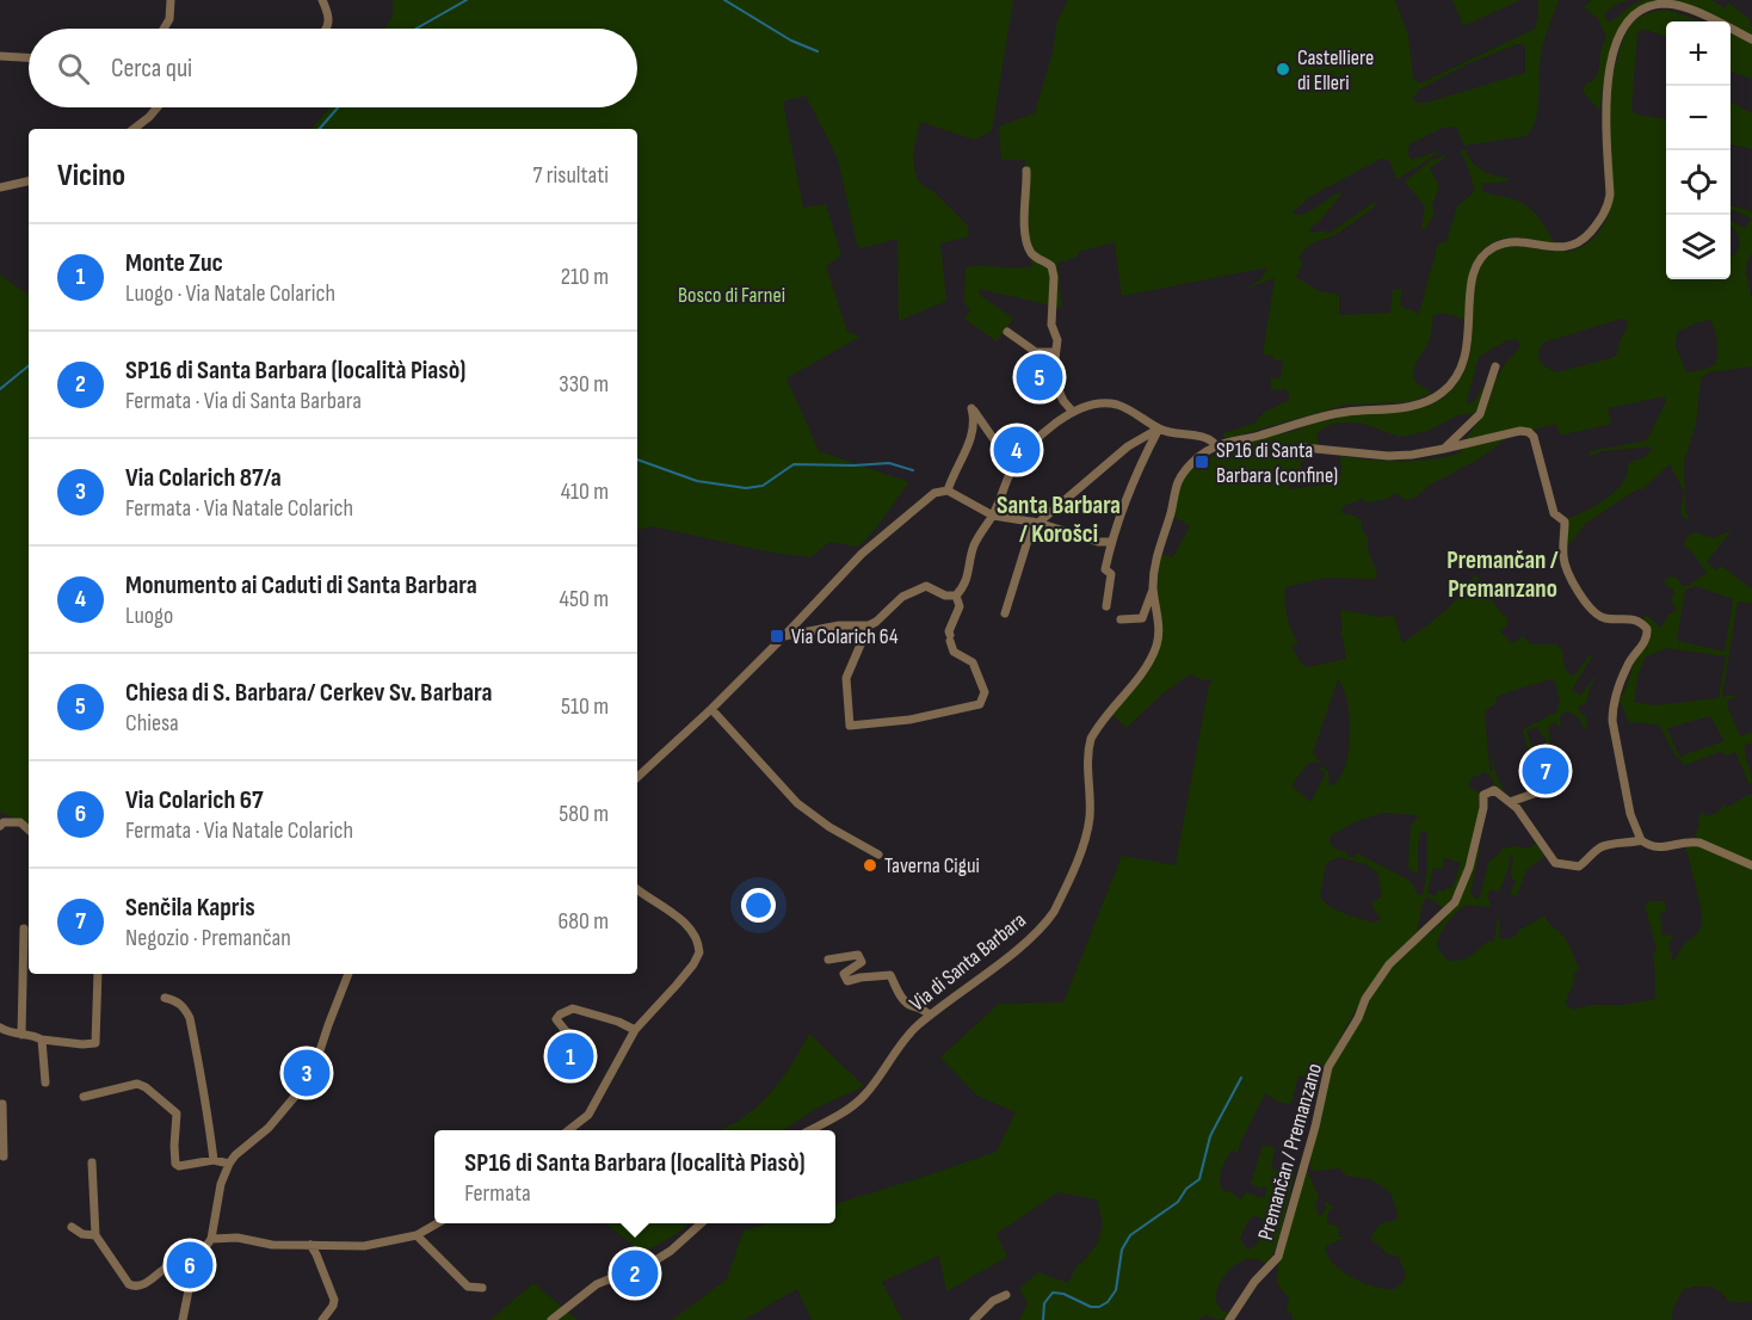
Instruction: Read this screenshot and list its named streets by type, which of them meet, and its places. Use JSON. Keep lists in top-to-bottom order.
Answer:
{
  "streets": {
    "street": ["Via di Santa Barbara", "Premančan / Premanzano"]
  },
  "districts": ["Santa Barbara / Korošci", "Premančan / Premanzano"],
  "parks": ["Bosco di Farnei"],
  "places": {
    "other": ["Castelliere di Elleri", "Taverna Cigui"],
    "transit": ["SP16 di Santa Barbara (confine)", "Via Colarich 64"]
  },
  "page": {
    "map_buttons": ["+", "−"],
    "search": "Cerca qui",
    "heading": ["Vicino", "7 risultati"],
    "list": [
      {
        "mark": "1",
        "name": "Monte Zuc",
        "note": "Luogo · Via Natale Colarich",
        "value": "210 m"
      },
      {
        "mark": "2",
        "name": "SP16 di Santa Barbara (località Piasò)",
        "note": "Fermata · Via di Santa Barbara",
        "value": "330 m"
      },
      {
        "mark": "3",
        "name": "Via Colarich 87/a",
        "note": "Fermata · Via Natale Colarich",
        "value": "410 m"
      },
      {
        "mark": "4",
        "name": "Monumento ai Caduti di Santa Barbara",
        "note": "Luogo",
        "value": "450 m"
      },
      {
        "mark": "5",
        "name": "Chiesa di S. Barbara/ Cerkev Sv. Barbara",
        "note": "Chiesa",
        "value": "510 m"
      },
      {
        "mark": "6",
        "name": "Via Colarich 67",
        "note": "Fermata · Via Natale Colarich",
        "value": "580 m"
      },
      {
        "mark": "7",
        "name": "Senčila Kapris",
        "note": "Negozio · Premančan",
        "value": "680 m"
      }
    ],
    "pins": [
      "5",
      "4",
      "7",
      "1",
      "3",
      "6",
      "2"
    ],
    "popup": ["SP16 di Santa Barbara (località Piasò)", "Fermata"]
  }
}
